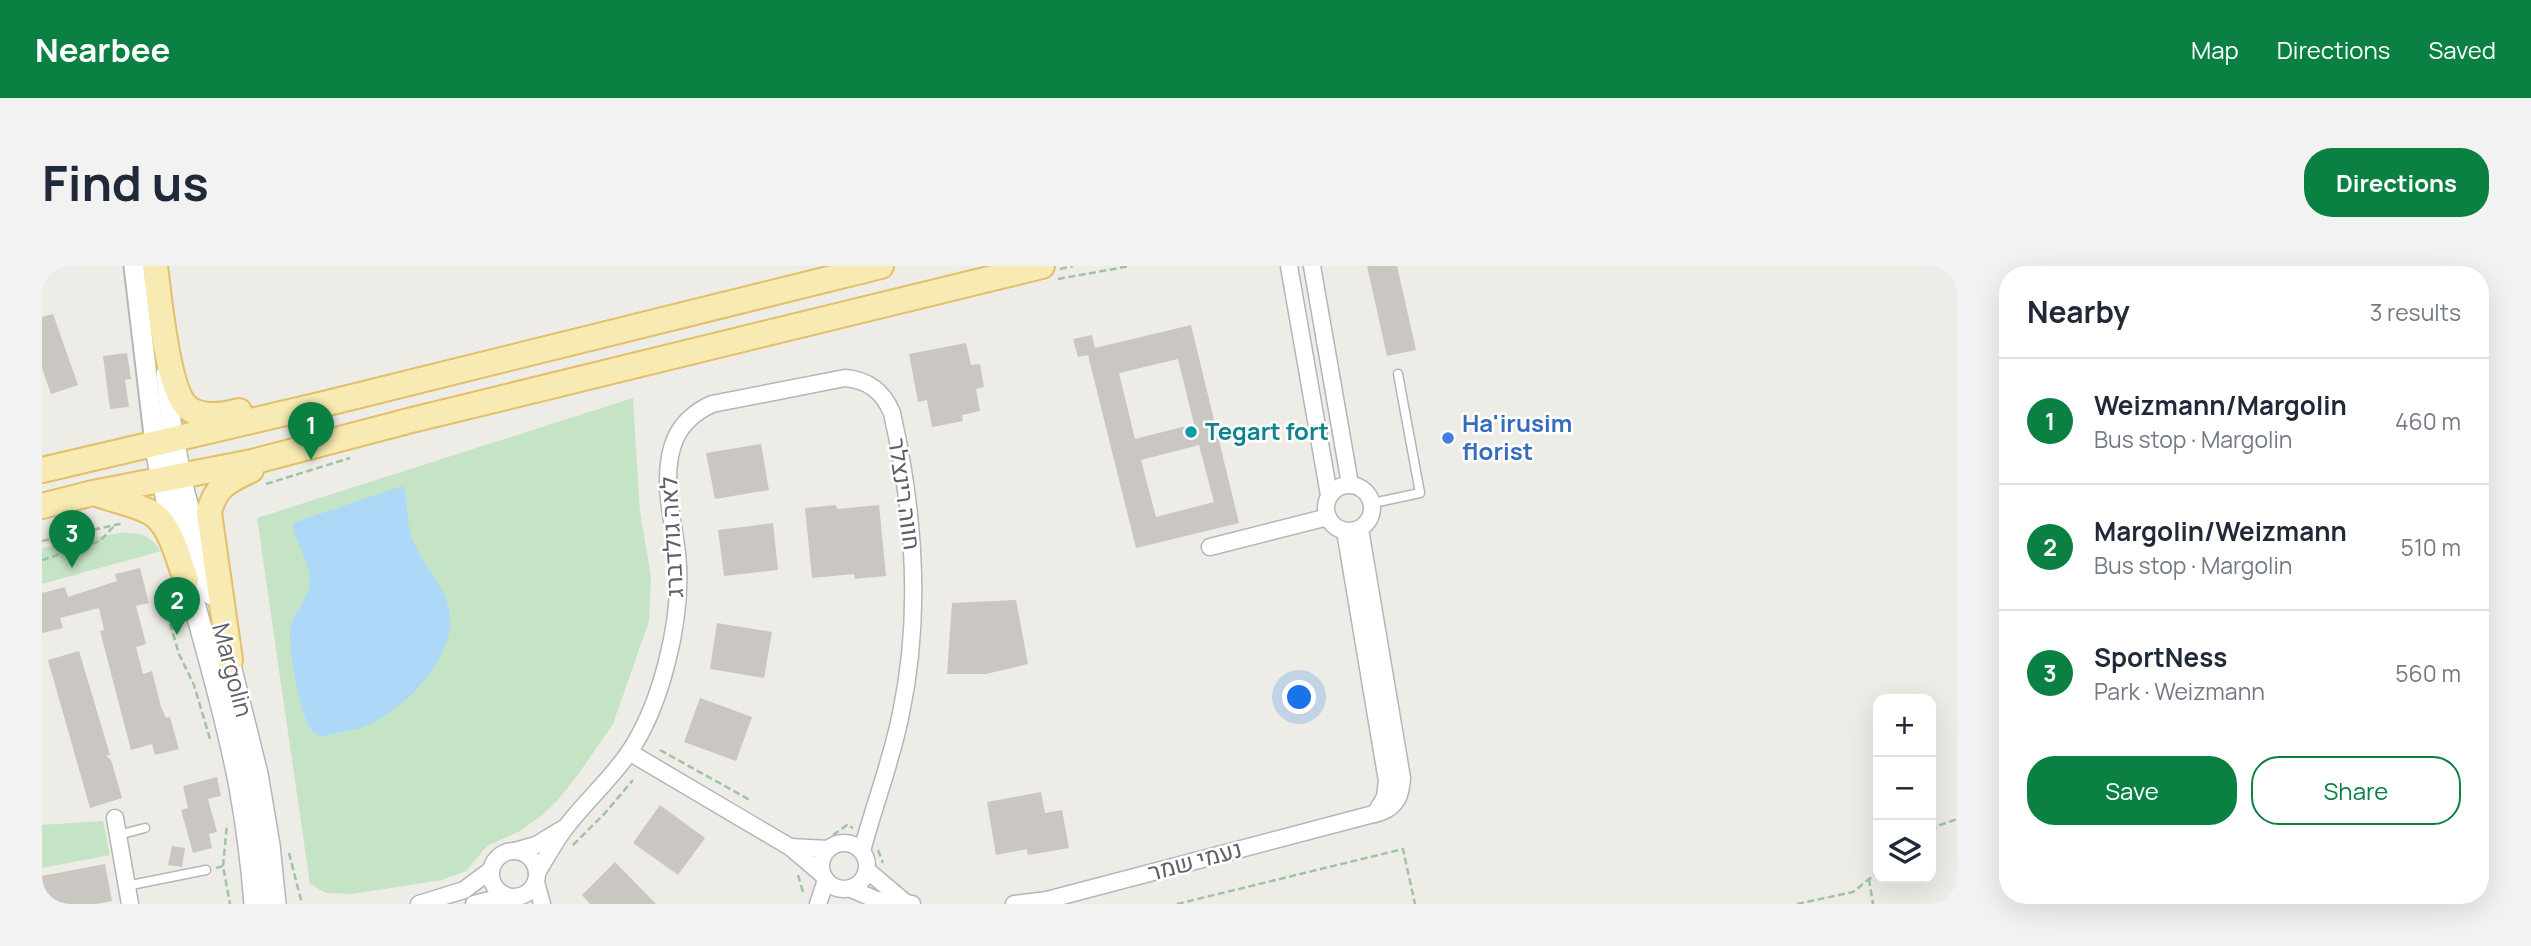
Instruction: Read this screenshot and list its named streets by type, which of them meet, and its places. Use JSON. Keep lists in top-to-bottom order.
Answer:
{
  "streets": {
    "main road": ["Margolin"],
    "street": ["חווה רינצלר", "לאה גולדברג", "נעמי שמר"]
  },
  "crossings": [
    ["חווה רינצלר", "לאה גולדברג"]
  ],
  "places": ["Tegart fort", "Ha'irusim florist"],
  "page": {
    "header": "Nearbee",
    "nav": ["Map", "Directions", "Saved"],
    "buttons": [
      "Directions",
      ["Save", "Share"]
    ],
    "title": "Find us",
    "heading": ["Nearby", "3 results"],
    "list": [
      {
        "mark": "1",
        "name": "Weizmann/Margolin",
        "note": "Bus stop · Margolin",
        "value": "460 m"
      },
      {
        "mark": "2",
        "name": "Margolin/Weizmann",
        "note": "Bus stop · Margolin",
        "value": "510 m"
      },
      {
        "mark": "3",
        "name": "SportNess",
        "note": "Park · Weizmann",
        "value": "560 m"
      }
    ],
    "pins": ["1", "3", "2"],
    "map_buttons": ["+", "−"]
  }
}
